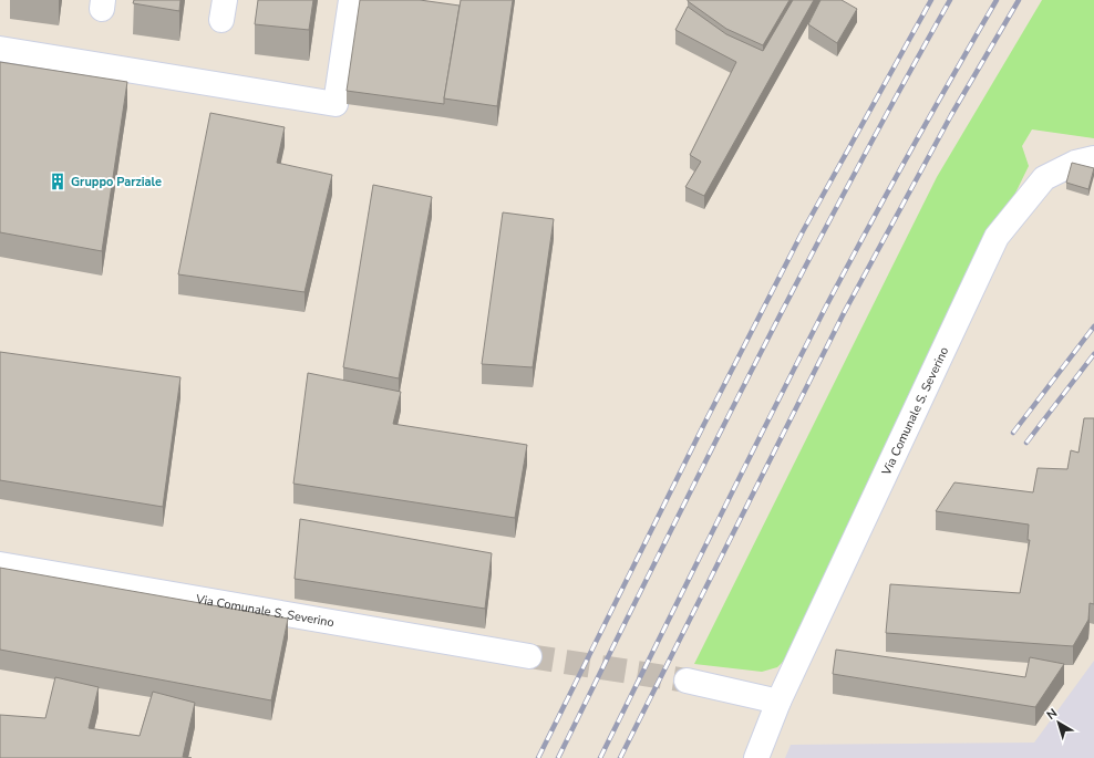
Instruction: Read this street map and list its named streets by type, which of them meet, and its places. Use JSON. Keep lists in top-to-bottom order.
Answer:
{
  "streets": {
    "street": ["Via Comunale S. Severino"]
  },
  "places": {
    "building": ["Gruppo Parziale"]
  },
  "north": "top left"
}
